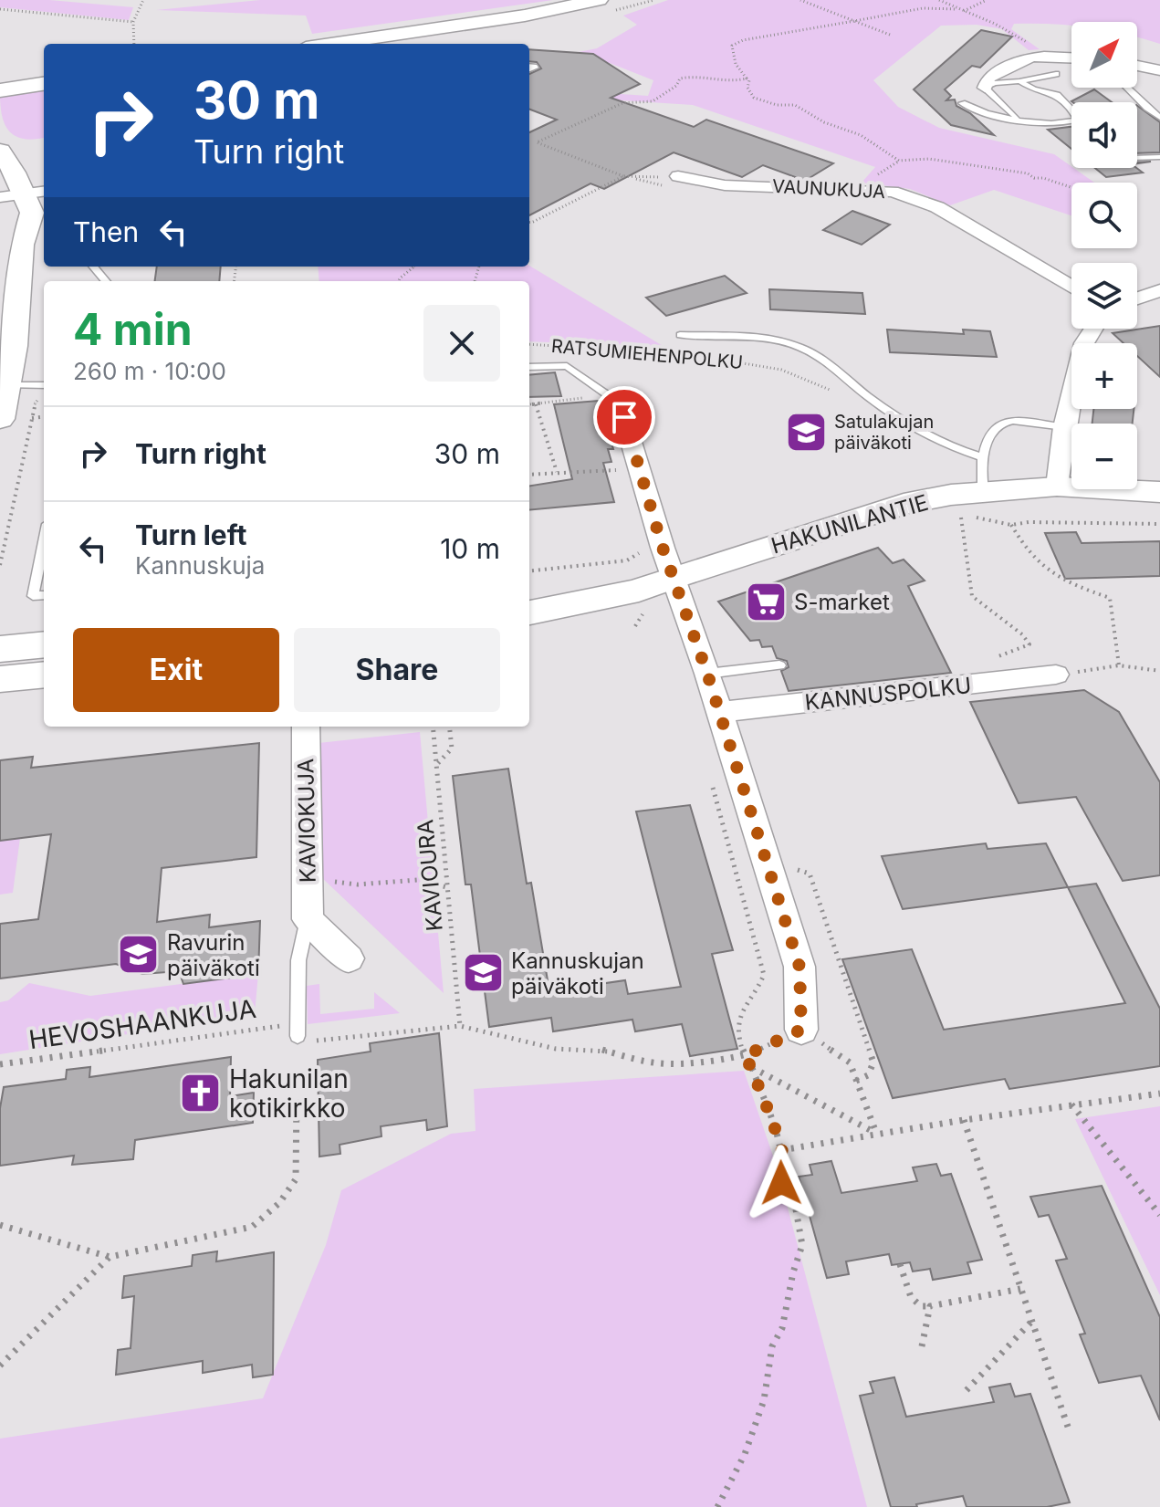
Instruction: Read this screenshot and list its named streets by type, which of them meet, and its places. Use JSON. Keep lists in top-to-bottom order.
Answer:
{
  "streets": {
    "main road": ["HAKUNILANTIE"],
    "street": ["VAUNUKUJA", "KANNUSPOLKU", "KAVIOKUJA"],
    "path": ["RATSUMIEHENPOLKU", "KAVIOURA", "HEVOSHAANKUJA"]
  },
  "crossings": [
    ["KAVIOKUJA", "HEVOSHAANKUJA"],
    ["KAVIOURA", "HEVOSHAANKUJA"]
  ],
  "places": {
    "school or university": ["Satulakujan päiväkoti", "Ravurin päiväkoti", "Kannuskujan päiväkoti"],
    "supermarket": ["S-market"],
    "church": ["Hakunilan kotikirkko"]
  },
  "north": "top right",
  "page": {
    "map_buttons": ["+", "−"],
    "turn": ["30 m", "Turn right"],
    "then": "Then",
    "heading": ["4 min", "260 m · 10:00"],
    "list": [
      {
        "name": "Turn right",
        "value": "30 m"
      },
      {
        "name": "Turn left",
        "note": "Kannuskuja",
        "value": "10 m"
      }
    ],
    "buttons": ["Exit", "Share"]
  }
}
